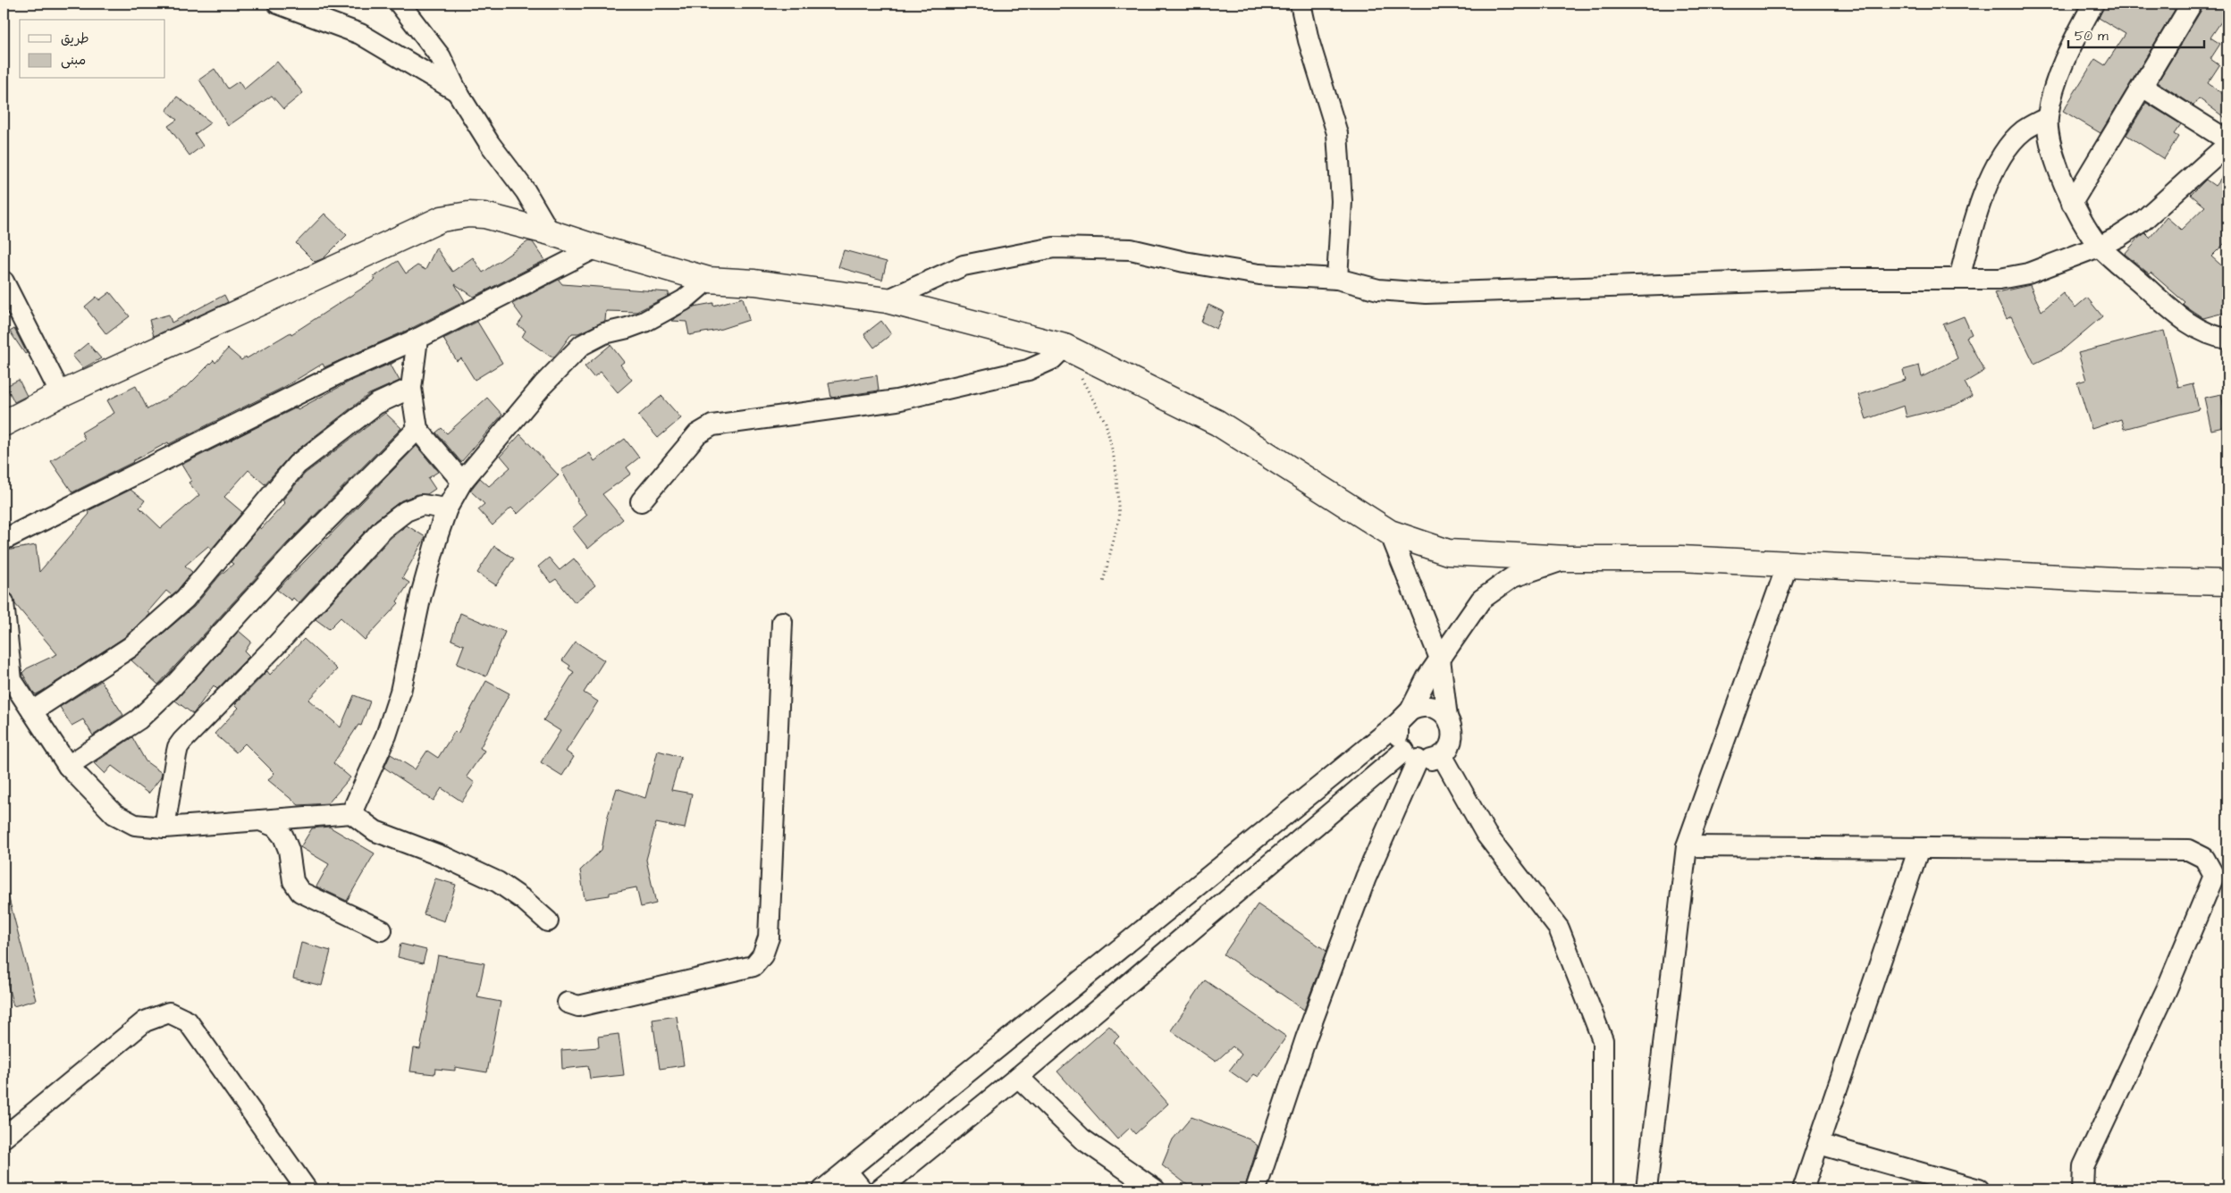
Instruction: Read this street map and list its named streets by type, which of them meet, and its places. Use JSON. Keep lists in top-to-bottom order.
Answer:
{
  "legend": ["طريق", "مبنى"],
  "scale_bar": "50 m"
}
